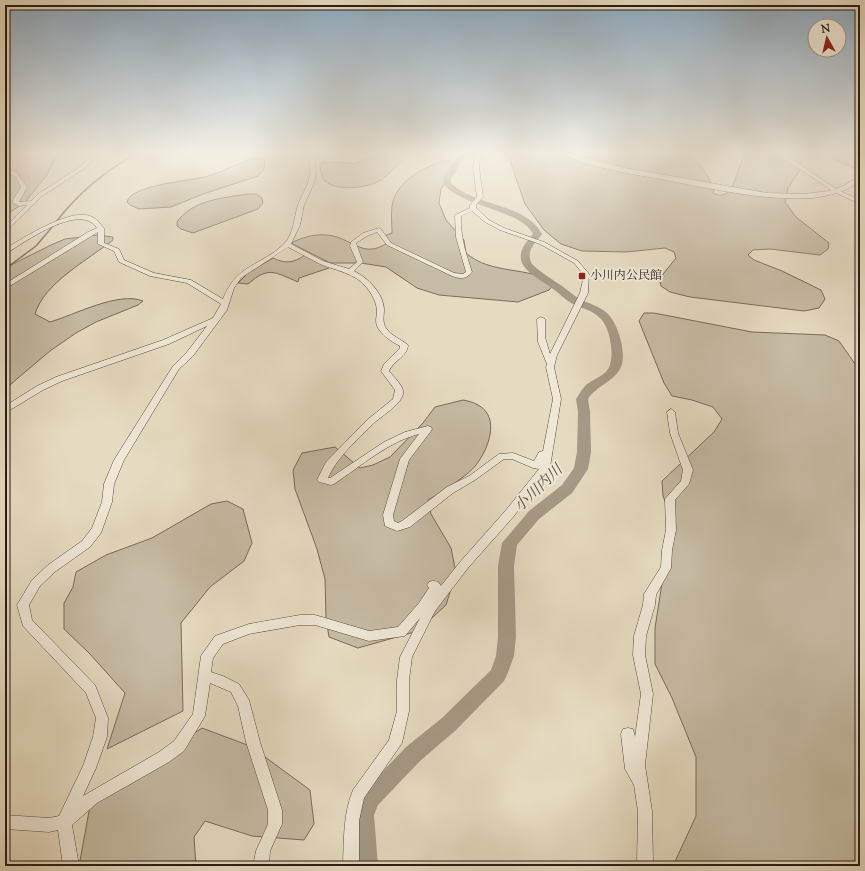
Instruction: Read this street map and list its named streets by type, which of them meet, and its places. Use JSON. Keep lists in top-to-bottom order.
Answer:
{
  "water": ["小川内川"],
  "places": {
    "transit": ["小川内公民館"]
  },
  "north": "top"
}
